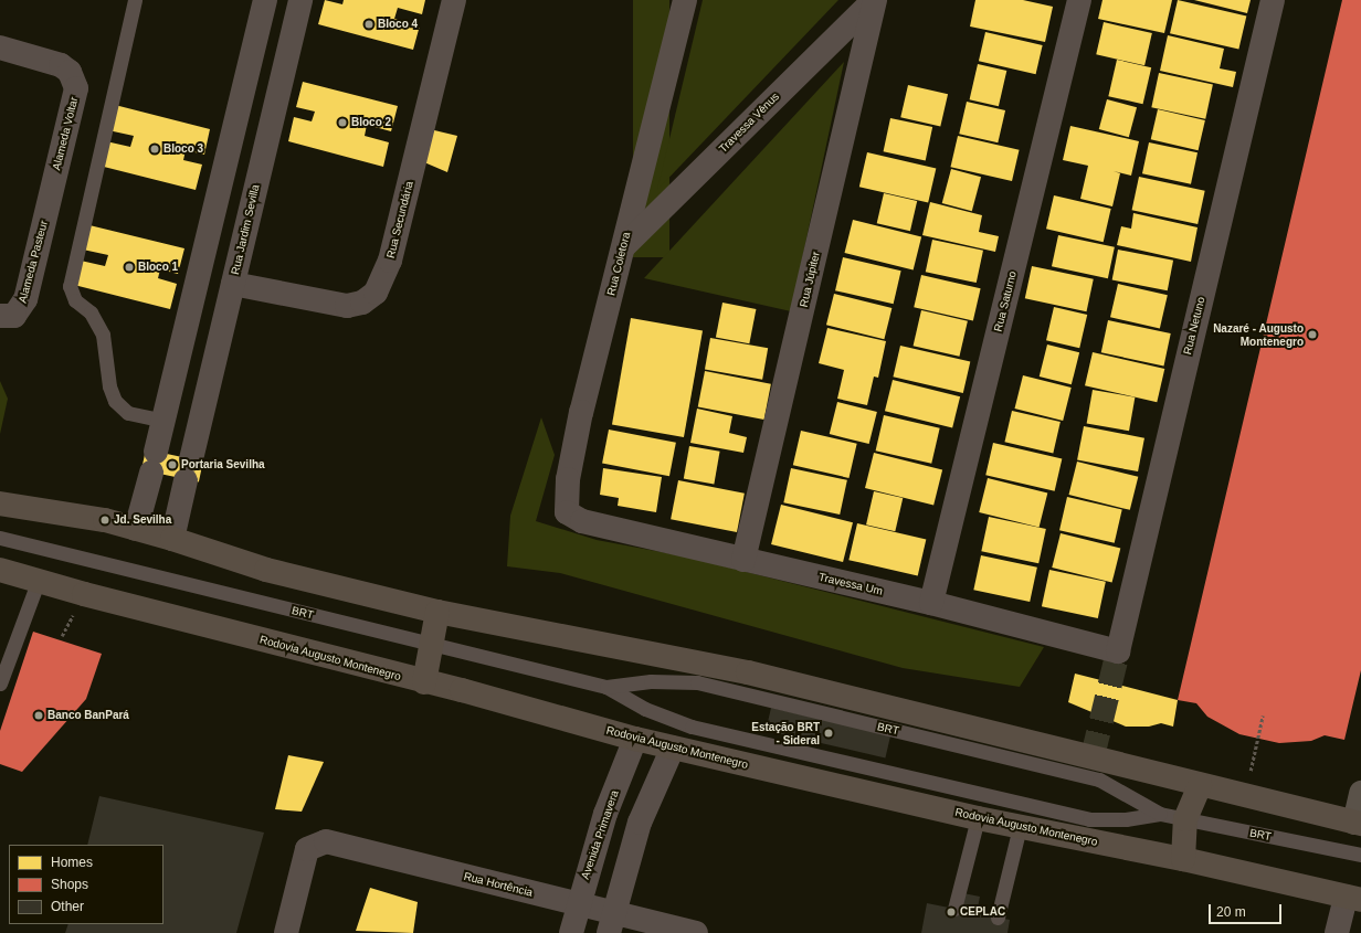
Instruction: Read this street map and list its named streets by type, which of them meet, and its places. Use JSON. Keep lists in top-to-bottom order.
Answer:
{
  "streets": {
    "main road": ["Rodovia Augusto Montenegro"],
    "street": [
      "Travessa Vênus",
      "Alameda Voltar",
      "Rua Secundária",
      "Rua Jardim Sevilla",
      "Alameda Pasteur",
      "Rua Coletora",
      "Rua Júpiter",
      "Rua Saturno",
      "Rua Netuno",
      "Travessa Um",
      "Avenida Primavera",
      "Rua Hortência"
    ],
    "lane": ["BRT"]
  },
  "crossings": [
    ["Travessa Vênus", "Rua Coletora"],
    ["Travessa Vênus", "Rua Júpiter"],
    ["Alameda Voltar", "Alameda Pasteur"],
    ["Rua Secundária", "Rua Jardim Sevilla"],
    ["Rua Coletora", "Travessa Um"],
    ["Rua Júpiter", "Travessa Um"],
    ["Rua Saturno", "Travessa Um"],
    ["Rua Netuno", "Travessa Um"],
    ["Rodovia Augusto Montenegro", "Avenida Primavera"],
    ["Avenida Primavera", "Rua Hortência"]
  ],
  "places": [
    "Bloco 4",
    "Bloco 2",
    "Bloco 3",
    "Bloco 1",
    "Nazaré - Augusto Montenegro",
    "Portaria Sevilha",
    "Jd. Sevilha",
    "Banco BanPará",
    "Estação BRT - Sideral",
    "CEPLAC"
  ],
  "legend": ["Homes", "Shops", "Other"],
  "scale_bar": "20 m"
}
